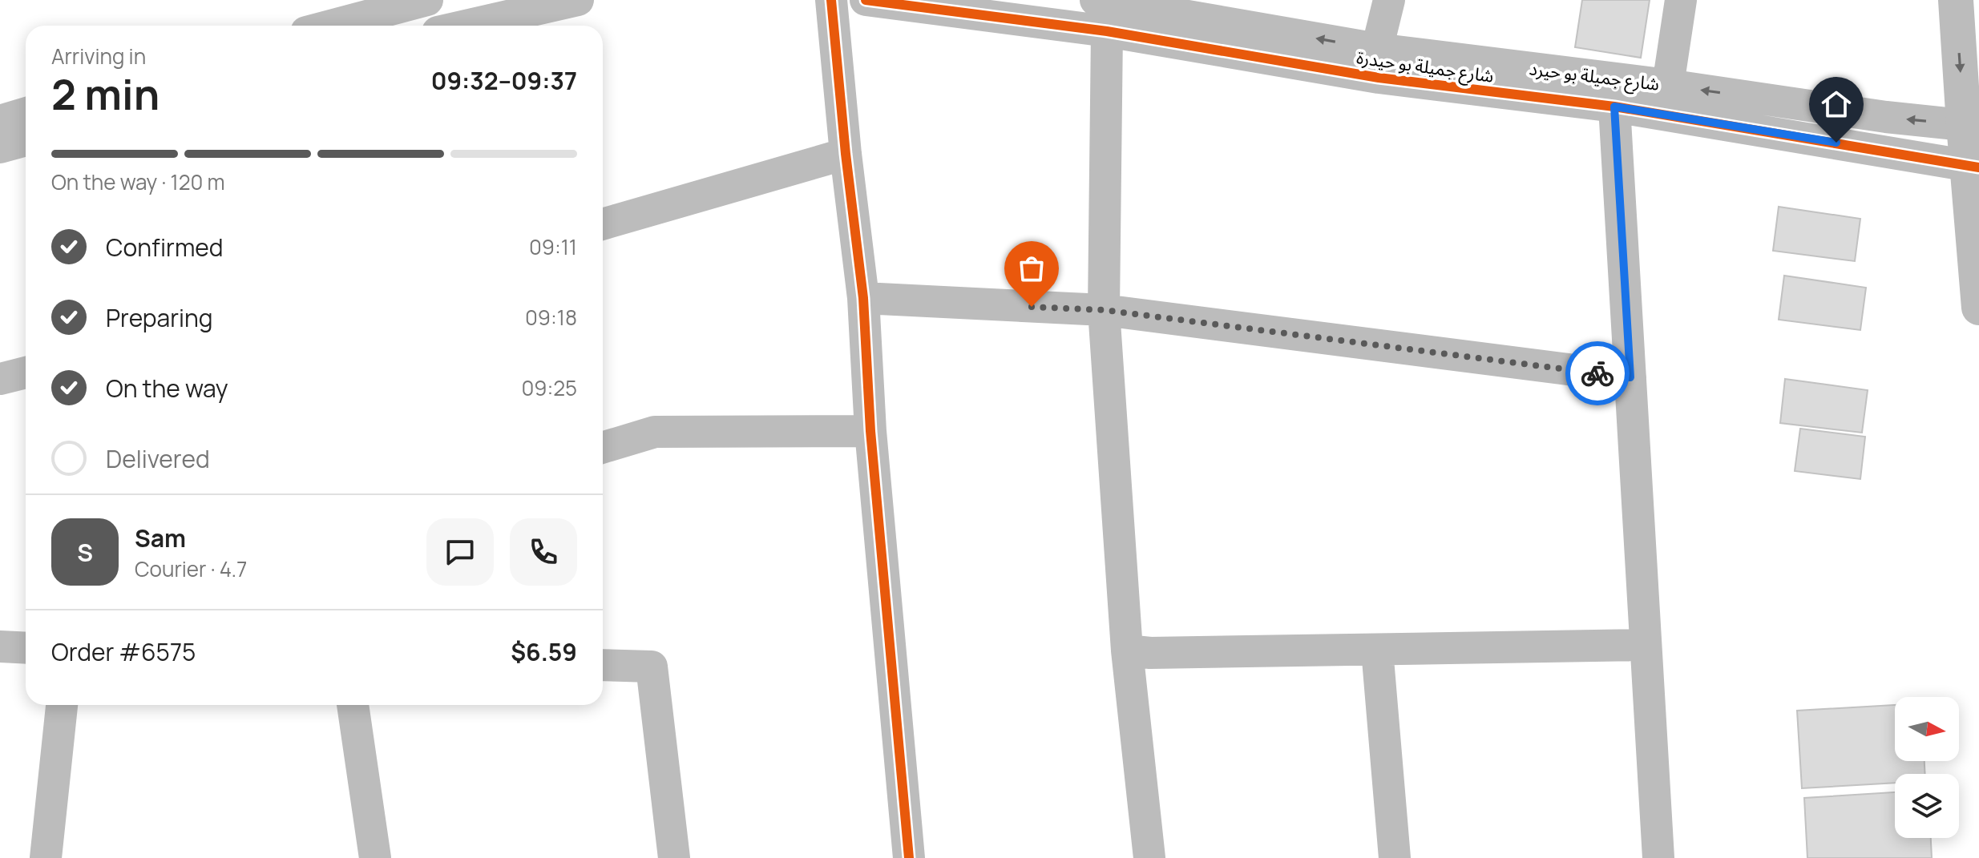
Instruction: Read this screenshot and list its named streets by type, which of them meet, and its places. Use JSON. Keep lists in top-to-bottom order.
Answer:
{
  "streets": {
    "street": ["شارع جميلة بو حيدرة", "شارع جميلة بو حيرد"]
  },
  "one_way": ["شارع جميلة بو حيرد"],
  "north": "right",
  "page": {
    "heading": ["2 min", "Arriving in", "09:32–09:37"],
    "panel": [
      "Sam",
      "Courier · 4.7",
      "Order #6575",
      "$6.59"
    ],
    "bar": "On the way · 120 m",
    "list": [
      ["Confirmed", "09:11"],
      ["Preparing", "09:18"],
      ["On the way", "09:25"],
      "Delivered"
    ],
    "round": "S"
  }
}
